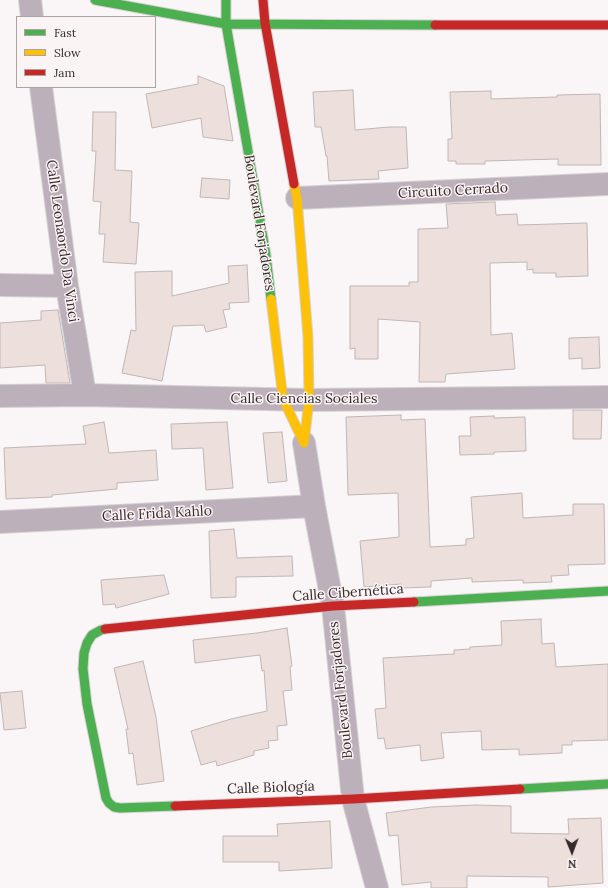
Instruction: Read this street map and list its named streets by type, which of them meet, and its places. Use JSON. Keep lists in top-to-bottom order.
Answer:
{
  "streets": {
    "street": [
      "Circuito Cerrado",
      "Boulevard Forjadores",
      "Calle Leonaordo Da Vinci",
      "Calle Ciencias Sociales",
      "Calle Frida Kahlo",
      "Calle Cibernética",
      "Calle Biología"
    ]
  },
  "crossings": [
    ["Circuito Cerrado", "Boulevard Forjadores"],
    ["Boulevard Forjadores", "Calle Ciencias Sociales"],
    ["Boulevard Forjadores", "Calle Frida Kahlo"],
    ["Boulevard Forjadores", "Calle Cibernética"],
    ["Boulevard Forjadores", "Calle Biología"],
    ["Calle Leonaordo Da Vinci", "Calle Ciencias Sociales"],
    ["Calle Cibernética", "Calle Biología"]
  ],
  "legend": ["Fast", "Slow", "Jam"],
  "north": "bottom"
}
